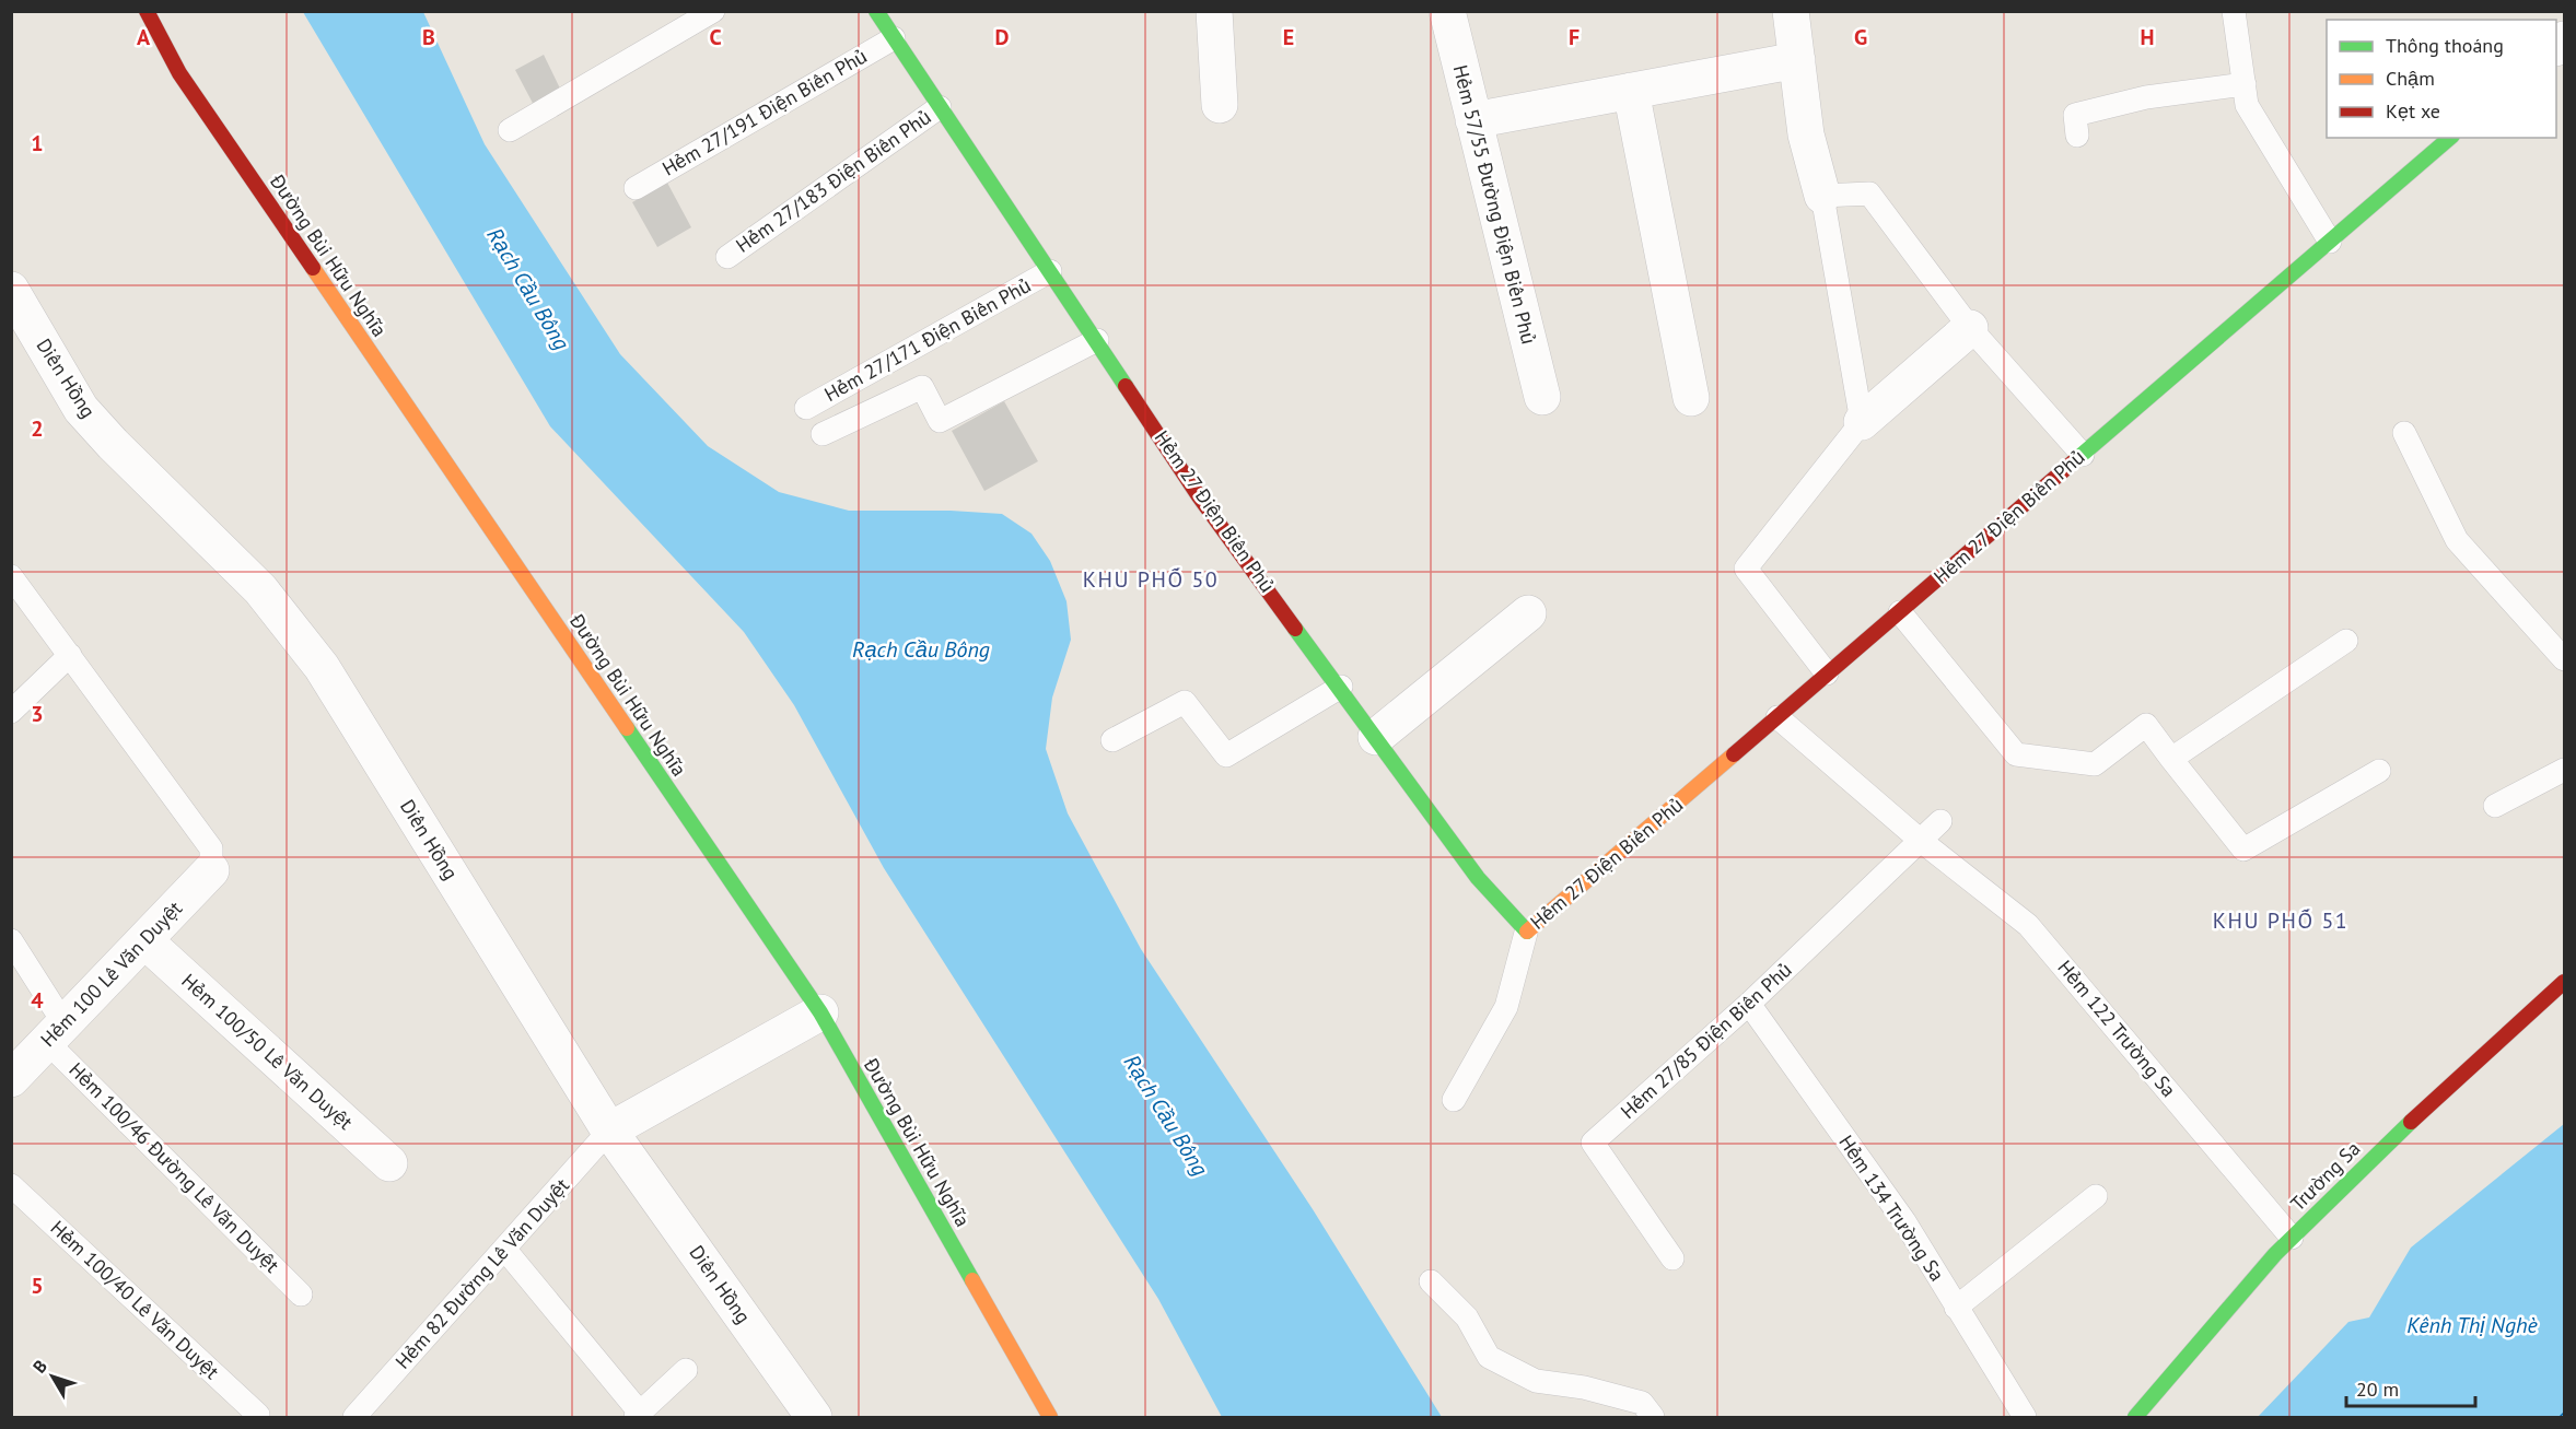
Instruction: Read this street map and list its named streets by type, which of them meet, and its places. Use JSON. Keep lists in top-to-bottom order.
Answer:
{
  "streets": {
    "street": [
      "Hẻm 57/55 Đường Điện Biên Phủ",
      "Đường Bùi Hữu Nghĩa",
      "Diên Hồng",
      "Hẻm 27 Điện Biên Phủ",
      "Hẻm 100 Lê Văn Duyệt",
      "Hẻm 100/50 Lê Văn Duyệt",
      "Trường Sa"
    ],
    "lane": [
      "Hẻm 27/191 Điện Biên Phủ",
      "Hẻm 27/183 Điện Biên Phủ",
      "Hẻm 27/171 Điện Biên Phủ",
      "Hẻm 122 Trường Sa",
      "Hẻm 27/85 Điện Biên Phủ",
      "Hẻm 100/46 Đường Lê Văn Duyệt",
      "Hẻm 134 Trường Sa",
      "Hẻm 82 Đường Lê Văn Duyệt",
      "Hẻm 100/40 Lê Văn Duyệt"
    ]
  },
  "crossings": [
    ["Hẻm 27/191 Điện Biên Phủ", "Hẻm 27 Điện Biên Phủ"],
    ["Hẻm 27/183 Điện Biên Phủ", "Hẻm 27 Điện Biên Phủ"],
    ["Hẻm 27/171 Điện Biên Phủ", "Hẻm 27 Điện Biên Phủ"],
    ["Diên Hồng", "Hẻm 82 Đường Lê Văn Duyệt"],
    ["Hẻm 100 Lê Văn Duyệt", "Hẻm 100/50 Lê Văn Duyệt"],
    ["Hẻm 100 Lê Văn Duyệt", "Hẻm 100/46 Đường Lê Văn Duyệt"],
    ["Hẻm 122 Trường Sa", "Hẻm 27/85 Điện Biên Phủ"],
    ["Hẻm 122 Trường Sa", "Trường Sa"],
    ["Hẻm 27/85 Điện Biên Phủ", "Hẻm 134 Trường Sa"]
  ],
  "districts": ["KHU PHỐ 50", "KHU PHỐ 51"],
  "water": ["Rạch Cầu Bông", "Kênh Thị Nghè"],
  "legend": ["Thông thoáng", "Chậm", "Kẹt xe"],
  "scale_bar": "20 m",
  "north": "top left",
  "grid": {
    "columns": [
      "A",
      "B",
      "C",
      "D",
      "E",
      "F",
      "G",
      "H"
    ],
    "rows": [
      "1",
      "2",
      "3",
      "4",
      "5"
    ]
  }
}
